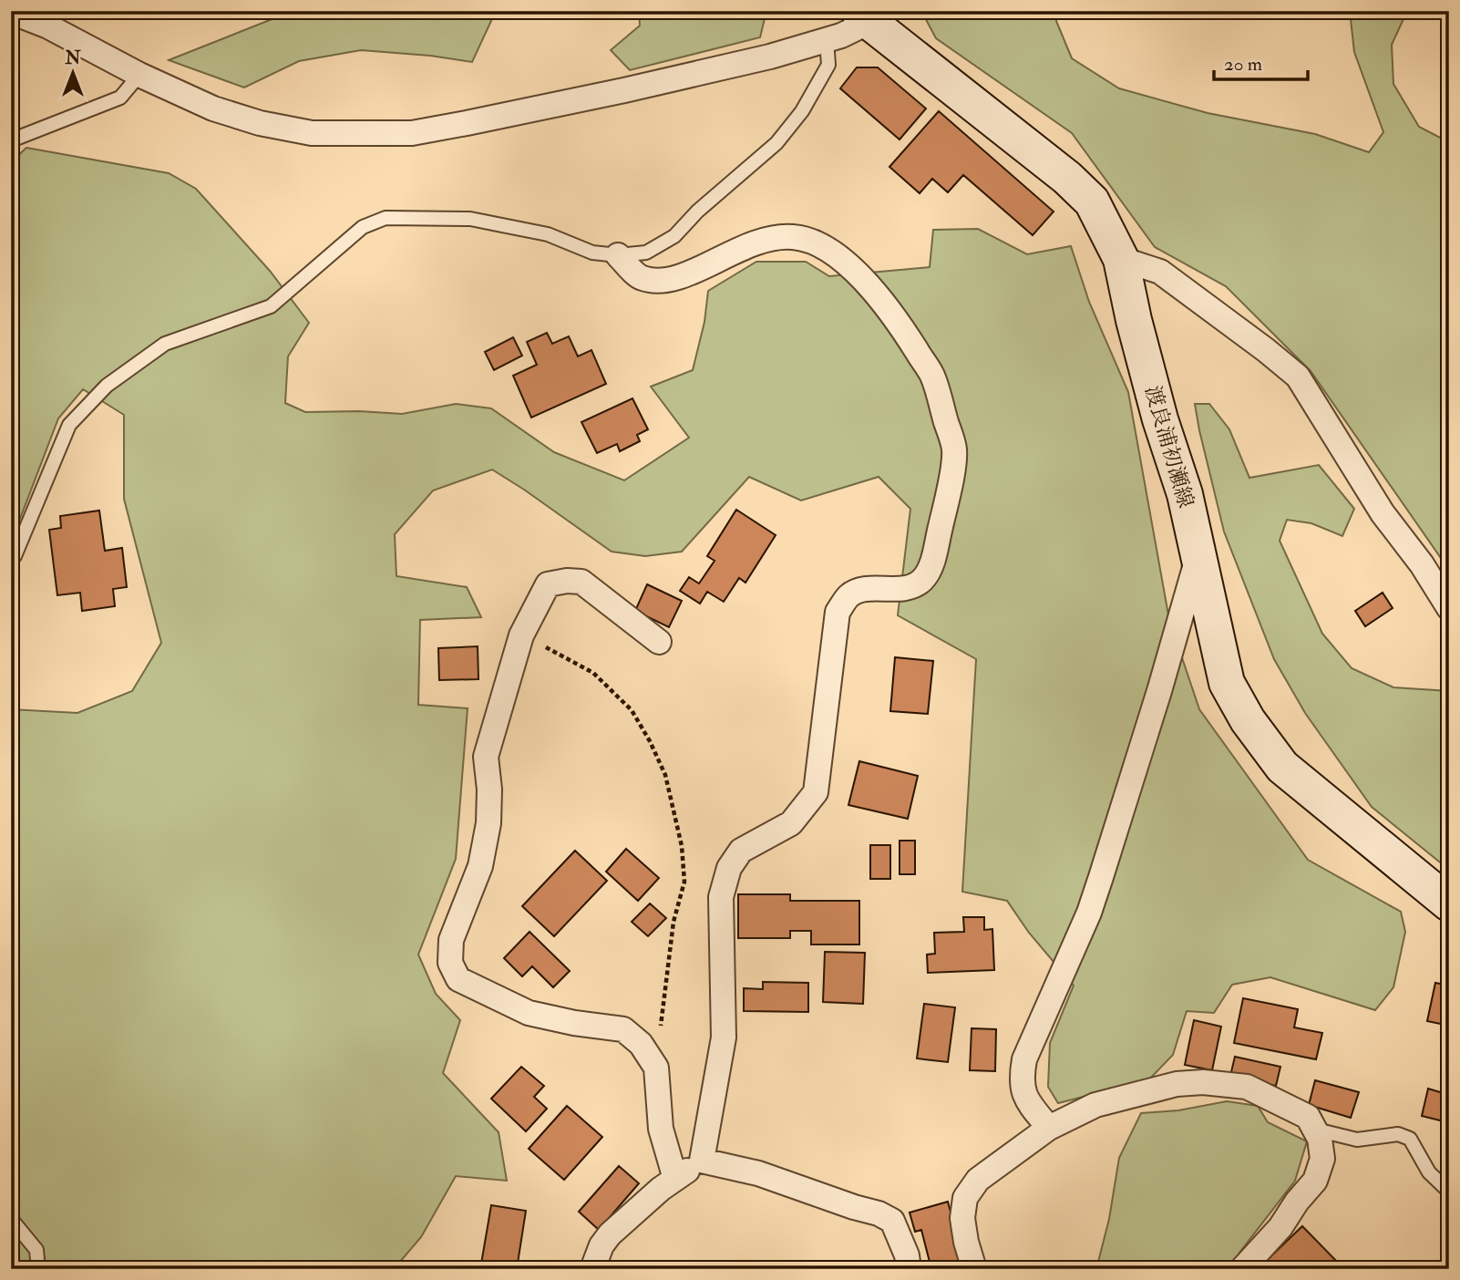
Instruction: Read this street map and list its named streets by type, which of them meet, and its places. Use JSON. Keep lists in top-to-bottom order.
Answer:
{
  "streets": {
    "main road": ["渡良浦初瀬線"]
  },
  "scale_bar": "20 m",
  "north": "top"
}
